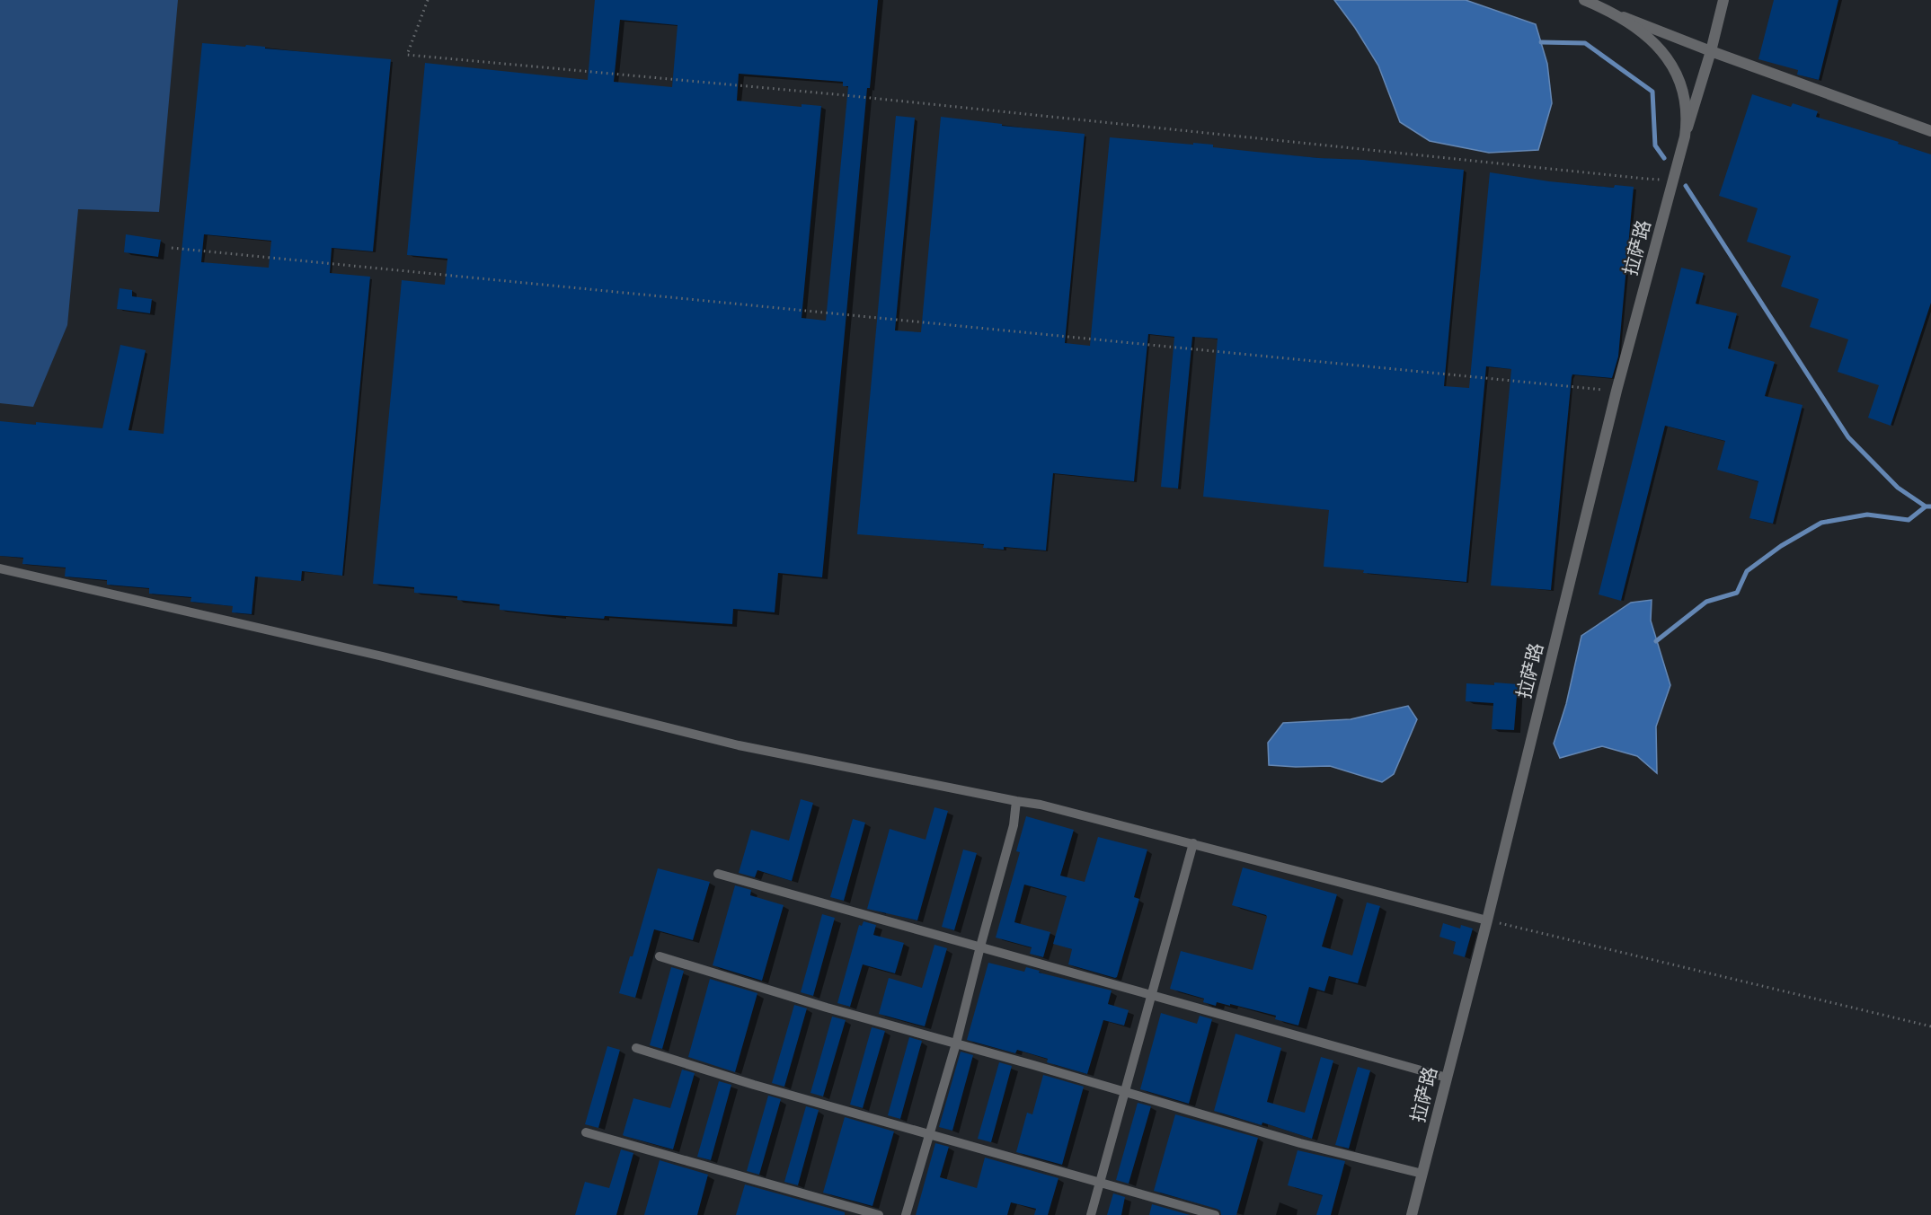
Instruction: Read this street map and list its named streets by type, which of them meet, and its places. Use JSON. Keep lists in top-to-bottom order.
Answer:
{
  "streets": {
    "street": ["拉萨路"]
  }
}
